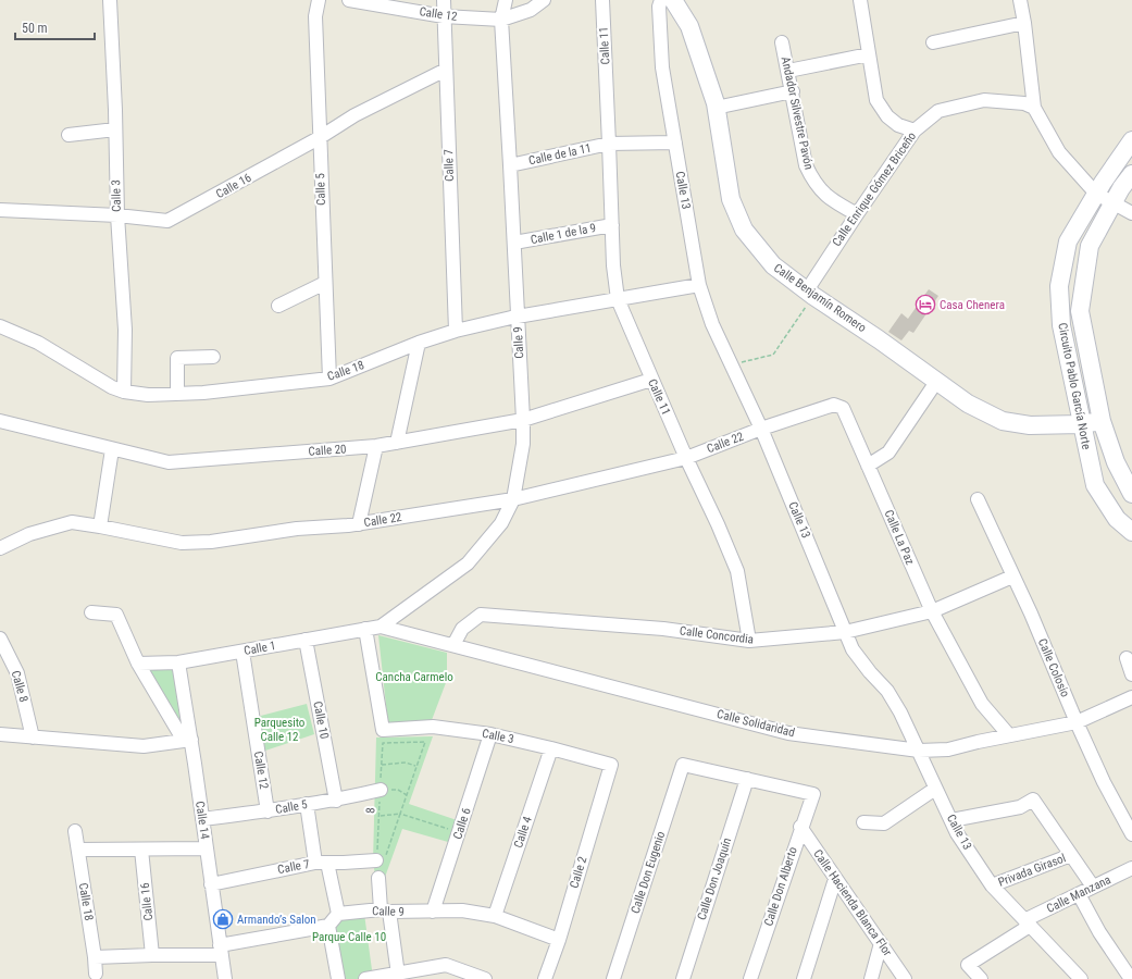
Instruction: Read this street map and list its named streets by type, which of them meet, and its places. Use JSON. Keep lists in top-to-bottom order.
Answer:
{
  "streets": {
    "street": [
      "Calle 12",
      "Calle 11",
      "Andador Silvestre Pavón",
      "Calle de la 11",
      "Calle 7",
      "Calle 16",
      "Calle 5",
      "Calle Enrique Gómez Briceño",
      "Calle 13",
      "Calle 3",
      "Calle 1 de la 9",
      "Calle Benjamín Romero",
      "Calle 9",
      "Calle 18",
      "Circuito Pablo García Norte",
      "Calle 22",
      "Calle 20",
      "Calle La Paz",
      "Calle Concordia",
      "Calle 1",
      "Calle Colosio",
      "Calle 8",
      "Calle 10",
      "Calle Solidaridad",
      "Calle 14",
      "Calle 6",
      "Calle 4",
      "Privada Girasol",
      "Calle 2",
      "Calle Don Eugenio",
      "Calle Don Joaquín",
      "Calle Don Alberto",
      "Calle Manzana",
      "Calle Hacienda Blanca Flor"
    ],
    "path": ["8"]
  },
  "crossings": [
    ["Calle 12", "Calle 7"],
    ["Calle 12", "Calle 5"],
    ["Calle 12", "Calle 9"],
    ["Calle 12", "Calle 1"],
    ["Calle 11", "Calle de la 11"],
    ["Calle 11", "Calle 1 de la 9"],
    ["Calle 11", "Calle 18"],
    ["Calle 11", "Calle 22"],
    ["Calle 11", "Calle 20"],
    ["Calle 11", "Calle Concordia"],
    ["Andador Silvestre Pavón", "Calle Enrique Gómez Briceño"],
    ["Calle de la 11", "Calle 9"],
    ["Calle 7", "Calle 16"],
    ["Calle 7", "Calle 18"],
    ["Calle 7", "8"],
    ["Calle 7", "Calle 14"],
    ["Calle 16", "Calle 5"],
    ["Calle 16", "Calle 3"],
    ["Calle 5", "Calle 18"],
    ["Calle 5", "Calle 10"],
    ["Calle 5", "8"],
    ["Calle 5", "Calle 14"],
    ["Calle Enrique Gómez Briceño", "Calle Benjamín Romero"],
    ["Calle 13", "Calle 18"],
    ["Calle 13", "Calle 22"],
    ["Calle 13", "Calle La Paz"],
    ["Calle 13", "Calle Concordia"],
    ["Calle 13", "Calle Solidaridad"],
    ["Calle 13", "Privada Girasol"],
    ["Calle 13", "Calle Manzana"],
    ["Calle 3", "Calle 18"],
    ["Calle 3", "8"],
    ["Calle 3", "Calle 6"],
    ["Calle 3", "Calle 4"],
    ["Calle 3", "Calle 2"],
    ["Calle 1 de la 9", "Calle 9"],
    ["Calle Benjamín Romero", "Circuito Pablo García Norte"],
    ["Calle 9", "Calle 18"],
    ["Calle 9", "Calle 22"],
    ["Calle 9", "Calle 20"],
    ["Calle 9", "Calle 1"],
    ["Calle 9", "Calle Solidaridad"],
    ["Calle 9", "Calle 6"],
    ["Calle 9", "Calle 4"],
    ["Calle 9", "Calle 2"],
    ["Calle 22", "Calle La Paz"],
    ["Calle La Paz", "Calle Concordia"],
    ["Calle La Paz", "Calle Solidaridad"],
    ["Calle Concordia", "Calle Colosio"],
    ["Calle Concordia", "Calle Solidaridad"],
    ["Calle 1", "Calle 10"],
    ["Calle 1", "Calle Solidaridad"],
    ["Calle 1", "Calle 14"],
    ["Calle Colosio", "Calle Solidaridad"],
    ["Calle Don Eugenio", "Calle Don Joaquín"],
    ["Calle Don Eugenio", "Calle Don Alberto"],
    ["Calle Don Joaquín", "Calle Don Alberto"],
    ["Calle Don Alberto", "Calle Hacienda Blanca Flor"]
  ],
  "parks": ["Cancha Carmelo", "Parquesito Calle 12", "Parque Calle 10"],
  "places": {
    "hotel": ["Casa Chenera"],
    "shop": ["Armando’s Salon"]
  },
  "scale_bar": "50 m"
}
